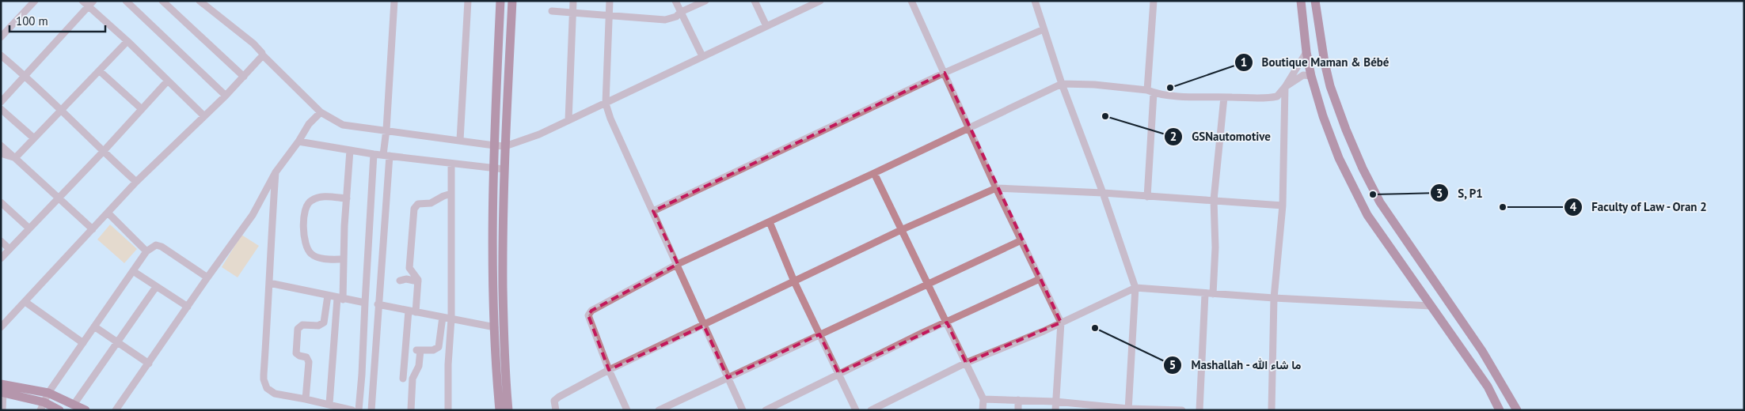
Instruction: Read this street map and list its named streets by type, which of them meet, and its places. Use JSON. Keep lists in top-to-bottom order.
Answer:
{
  "places": [
    "Boutique Maman & Bébé",
    "GSNautomotive",
    "S, P1",
    "Faculty of Law - Oran 2",
    "Mashallah - ما شاء الله"
  ],
  "scale_bar": "100 m"
}
